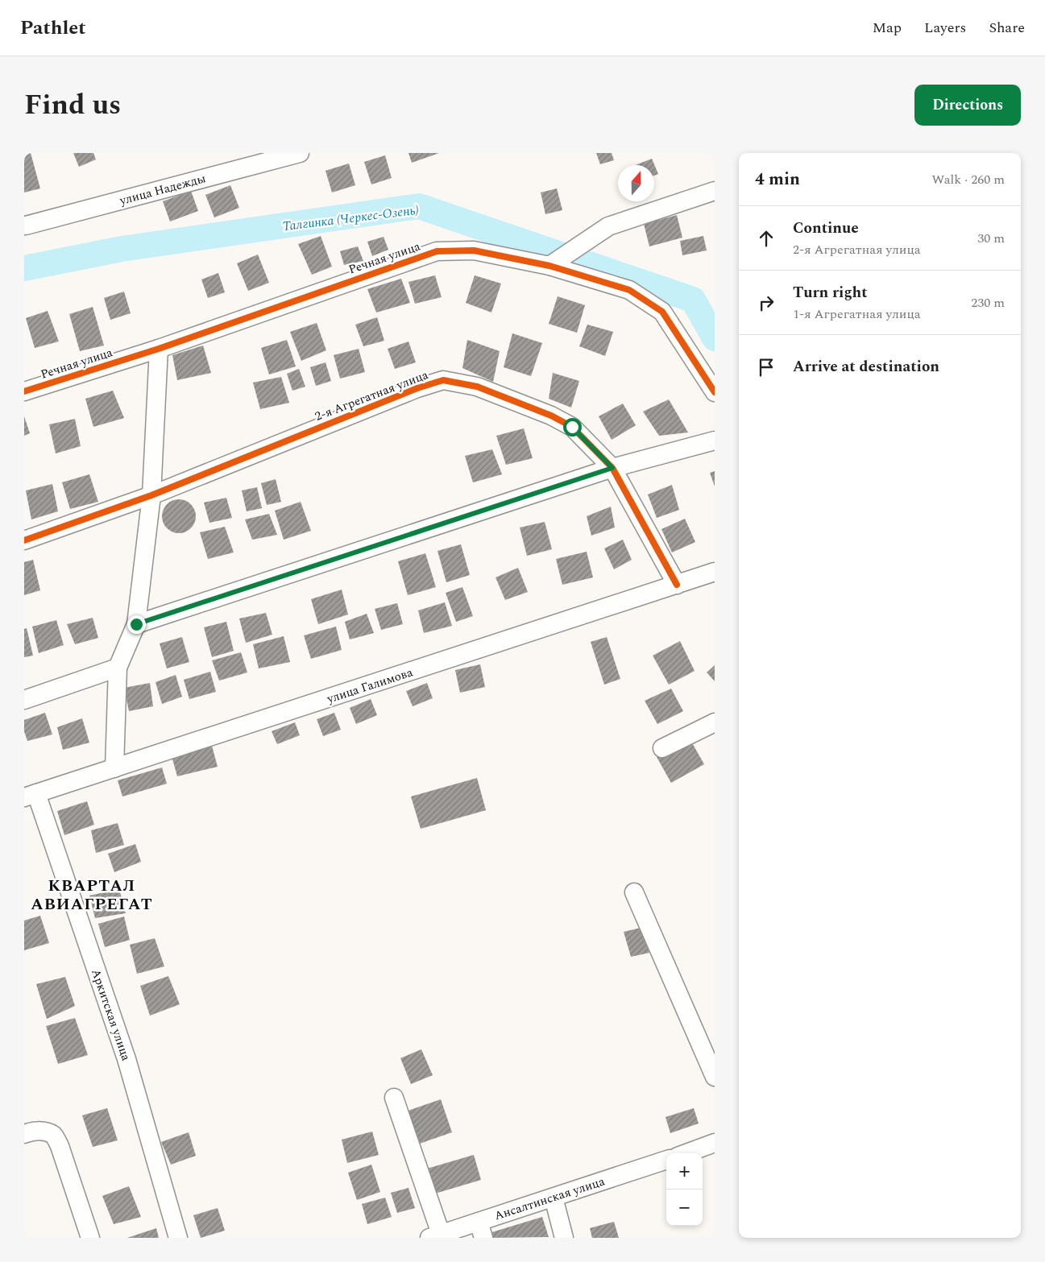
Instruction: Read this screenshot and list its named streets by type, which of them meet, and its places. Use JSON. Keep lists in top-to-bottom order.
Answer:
{
  "streets": {
    "street": [
      "улица Надежды",
      "Речная улица",
      "2-я Агрегатная улица",
      "улица Галимова",
      "Аркитская улица",
      "Ансалтинская улица"
    ]
  },
  "crossings": [
    ["2-я Агрегатная улица", "улица Галимова"],
    ["улица Галимова", "Аркитская улица"]
  ],
  "districts": ["КВАРТАЛ АВИАГРЕГАТ"],
  "water": ["Талгинка (Черкес-Озень)"],
  "north": "top",
  "page": {
    "header": "Pathlet",
    "nav": ["Map", "Layers", "Share"],
    "title": "Find us",
    "buttons": "Directions",
    "heading": ["4 min", "Walk · 260 m"],
    "list": [
      ["Continue", "2-я Агрегатная улица", "30 m"],
      ["Turn right", "1-я Агрегатная улица", "230 m"],
      "Arrive at destination"
    ],
    "map_buttons": ["+", "−"]
  }
}
